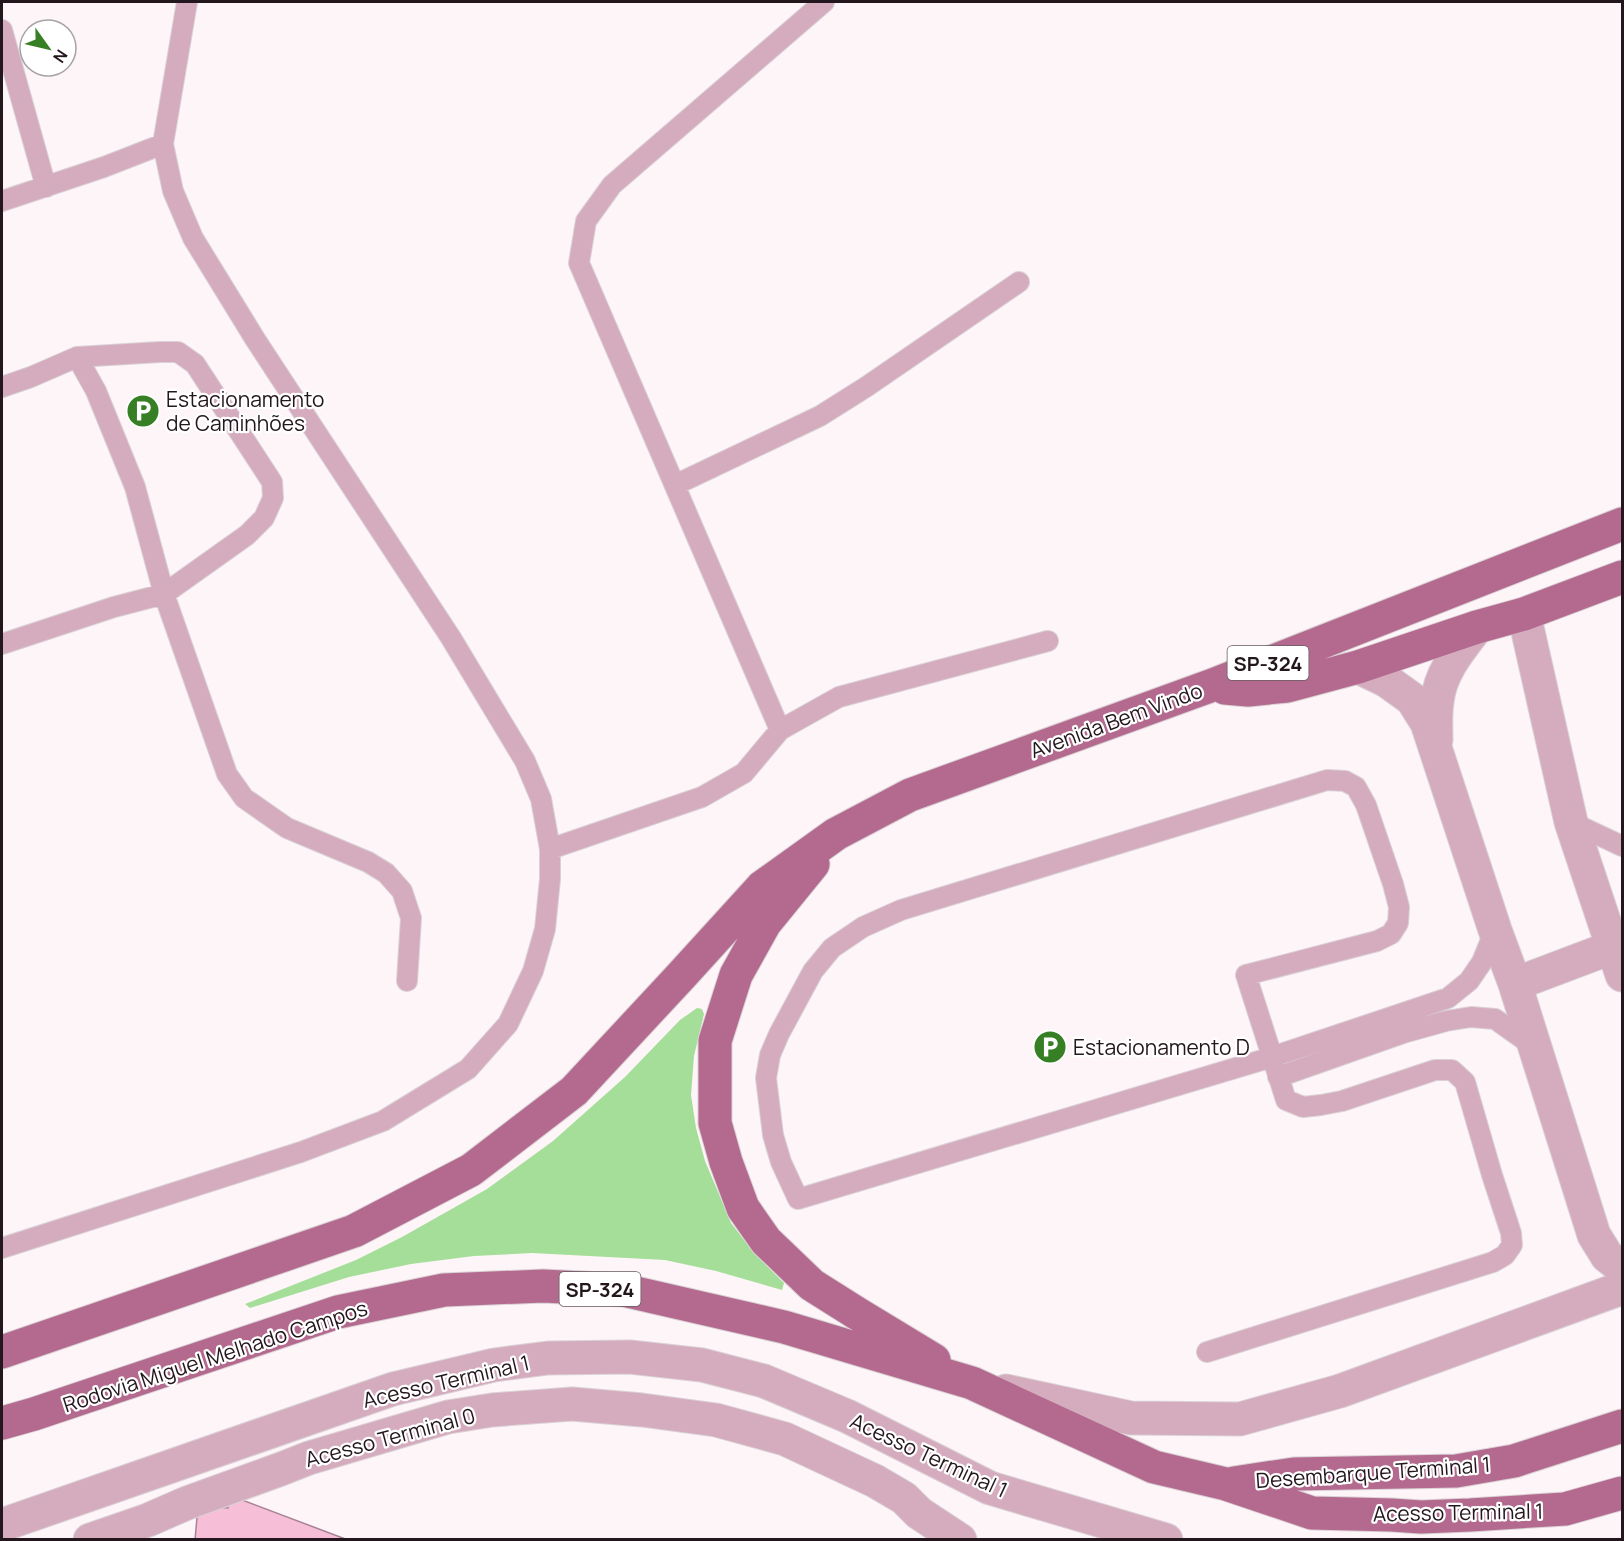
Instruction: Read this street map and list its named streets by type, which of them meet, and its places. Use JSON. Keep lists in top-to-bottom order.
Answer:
{
  "streets": {
    "main road": [
      "SP-324",
      "Avenida Bem Vindo",
      "Rodovia Miguel Melhado Campos",
      "Acesso Terminal 1",
      "Desembarque Terminal 1"
    ],
    "street": ["Acesso Terminal 0"]
  },
  "crossings": [
    ["SP-324", "Avenida Bem Vindo"],
    ["Rodovia Miguel Melhado Campos", "Acesso Terminal 1"],
    ["Acesso Terminal 1", "Desembarque Terminal 1"]
  ],
  "places": {
    "parking": ["Estacionamento de Caminhões", "Estacionamento D"]
  },
  "north": "bottom right"
}
